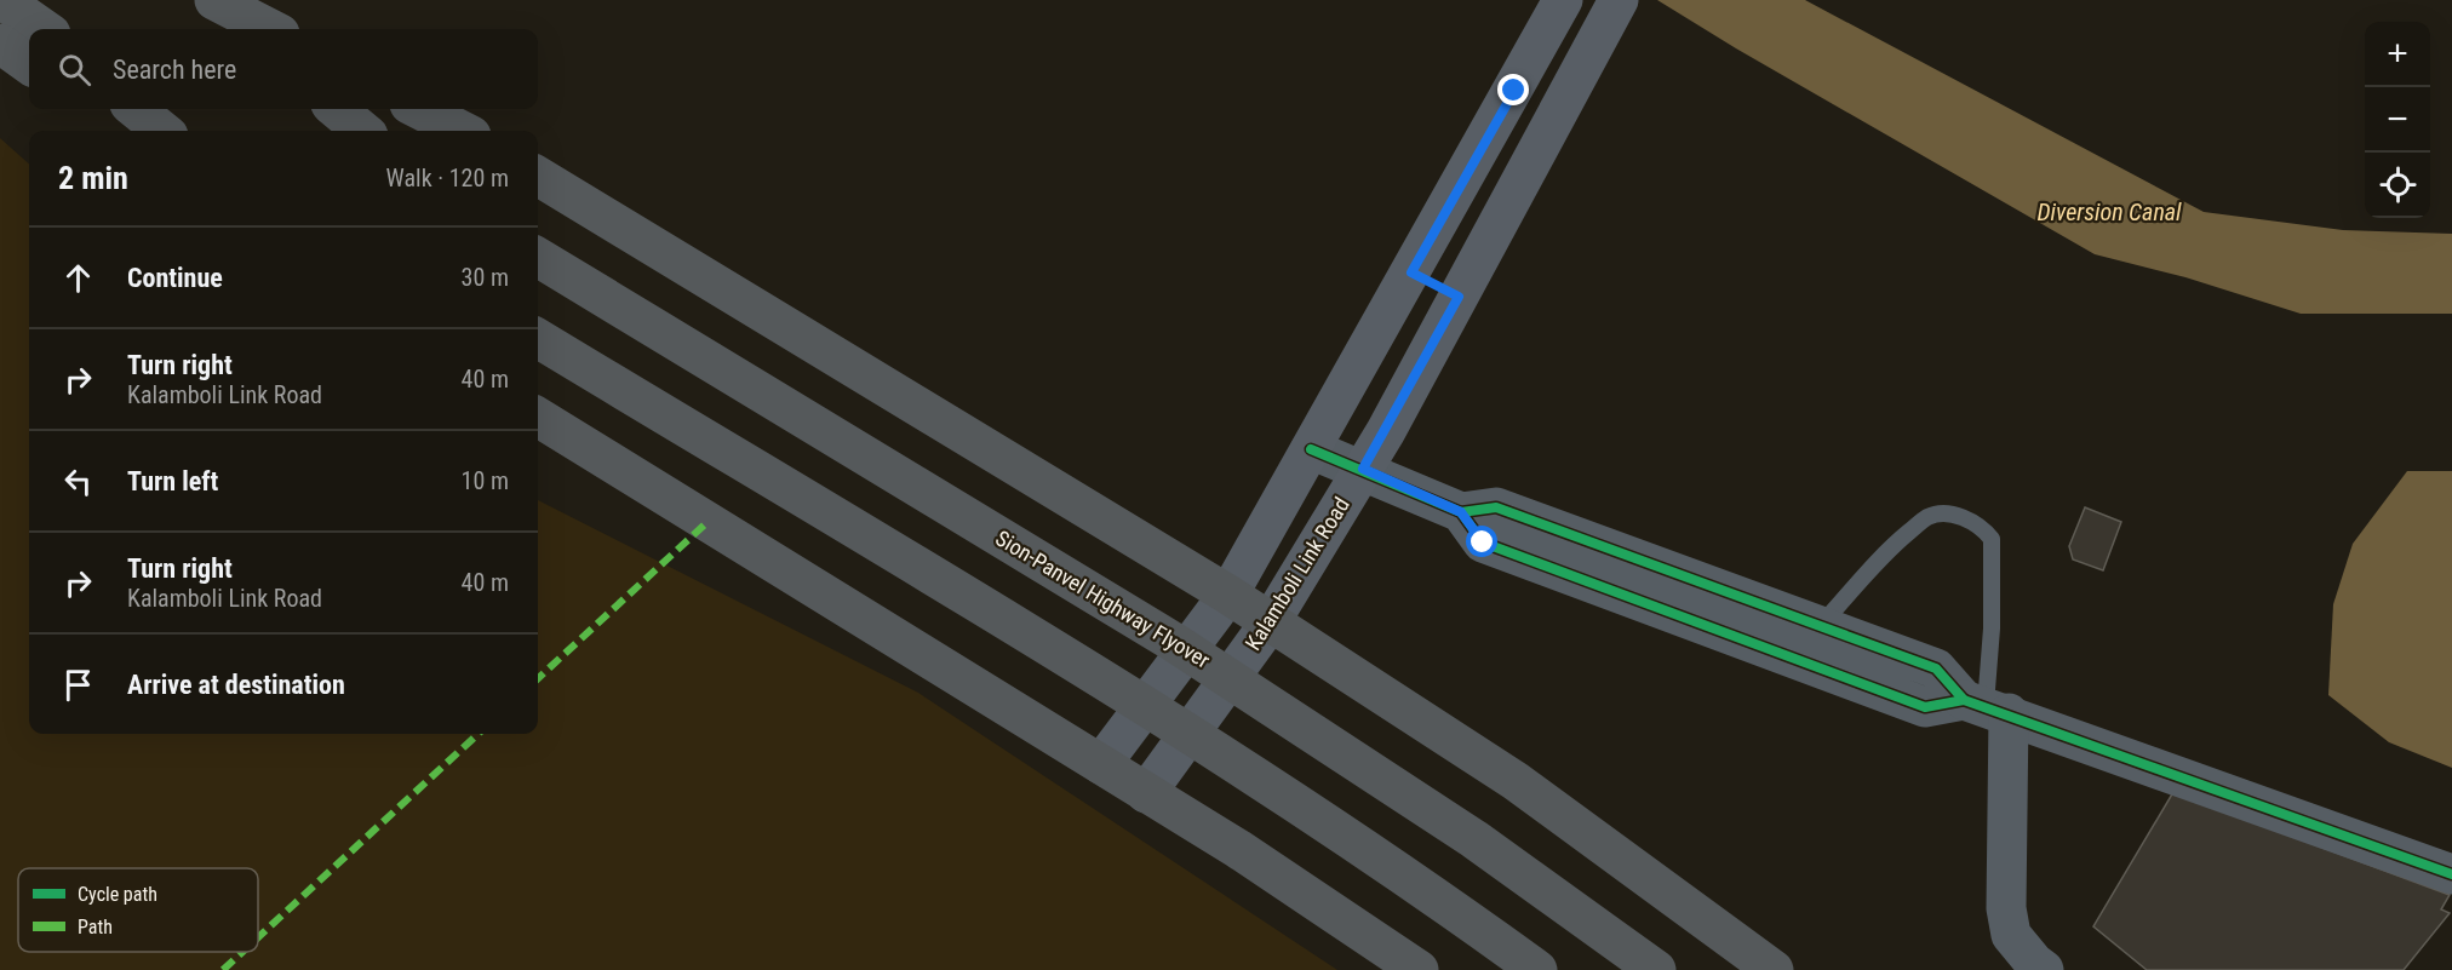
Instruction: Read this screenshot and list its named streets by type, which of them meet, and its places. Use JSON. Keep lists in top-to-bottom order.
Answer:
{
  "streets": {
    "highway": ["Sion-Panvel Highway Flyover"],
    "main road": ["Kalamboli Link Road"]
  },
  "water": ["Diversion Canal"],
  "legend": ["Cycle path", "Path"],
  "page": {
    "map_buttons": ["+", "−"],
    "search": "Search here",
    "heading": ["2 min", "Walk · 120 m"],
    "list": [
      ["Continue", "30 m"],
      ["Turn right", "Kalamboli Link Road", "40 m"],
      ["Turn left", "10 m"],
      ["Turn right", "Kalamboli Link Road", "40 m"],
      "Arrive at destination"
    ]
  }
}
